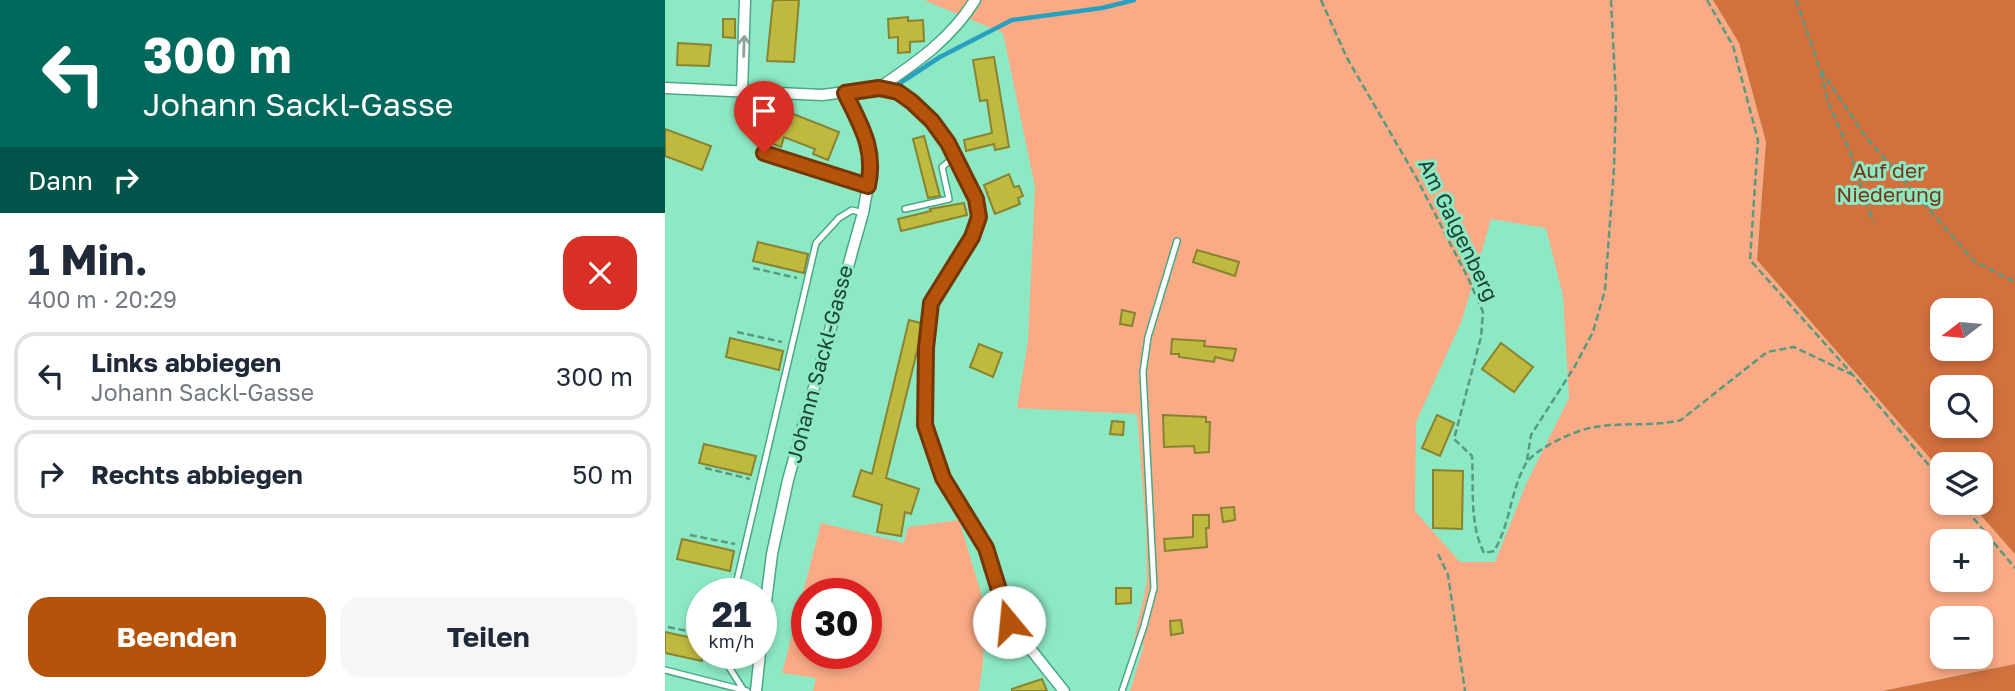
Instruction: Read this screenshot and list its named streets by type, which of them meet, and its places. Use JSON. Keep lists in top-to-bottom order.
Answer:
{
  "streets": {
    "street": ["Johann Sackl-Gasse"],
    "path": ["Am Galgenberg"]
  },
  "parks": ["Auf der Niederung"],
  "north": "left",
  "page": {
    "turn": ["300 m", "Johann Sackl-Gasse"],
    "then": "Dann",
    "heading": ["1 Min.", "400 m · 20:29"],
    "map_buttons": ["+", "−"],
    "list": [
      {
        "name": "Links abbiegen",
        "note": "Johann Sackl-Gasse",
        "value": "300 m"
      },
      {
        "name": "Rechts abbiegen",
        "value": "50 m"
      }
    ],
    "speed": "21 km/h",
    "limit": "30",
    "buttons": ["Beenden", "Teilen"]
  }
}
